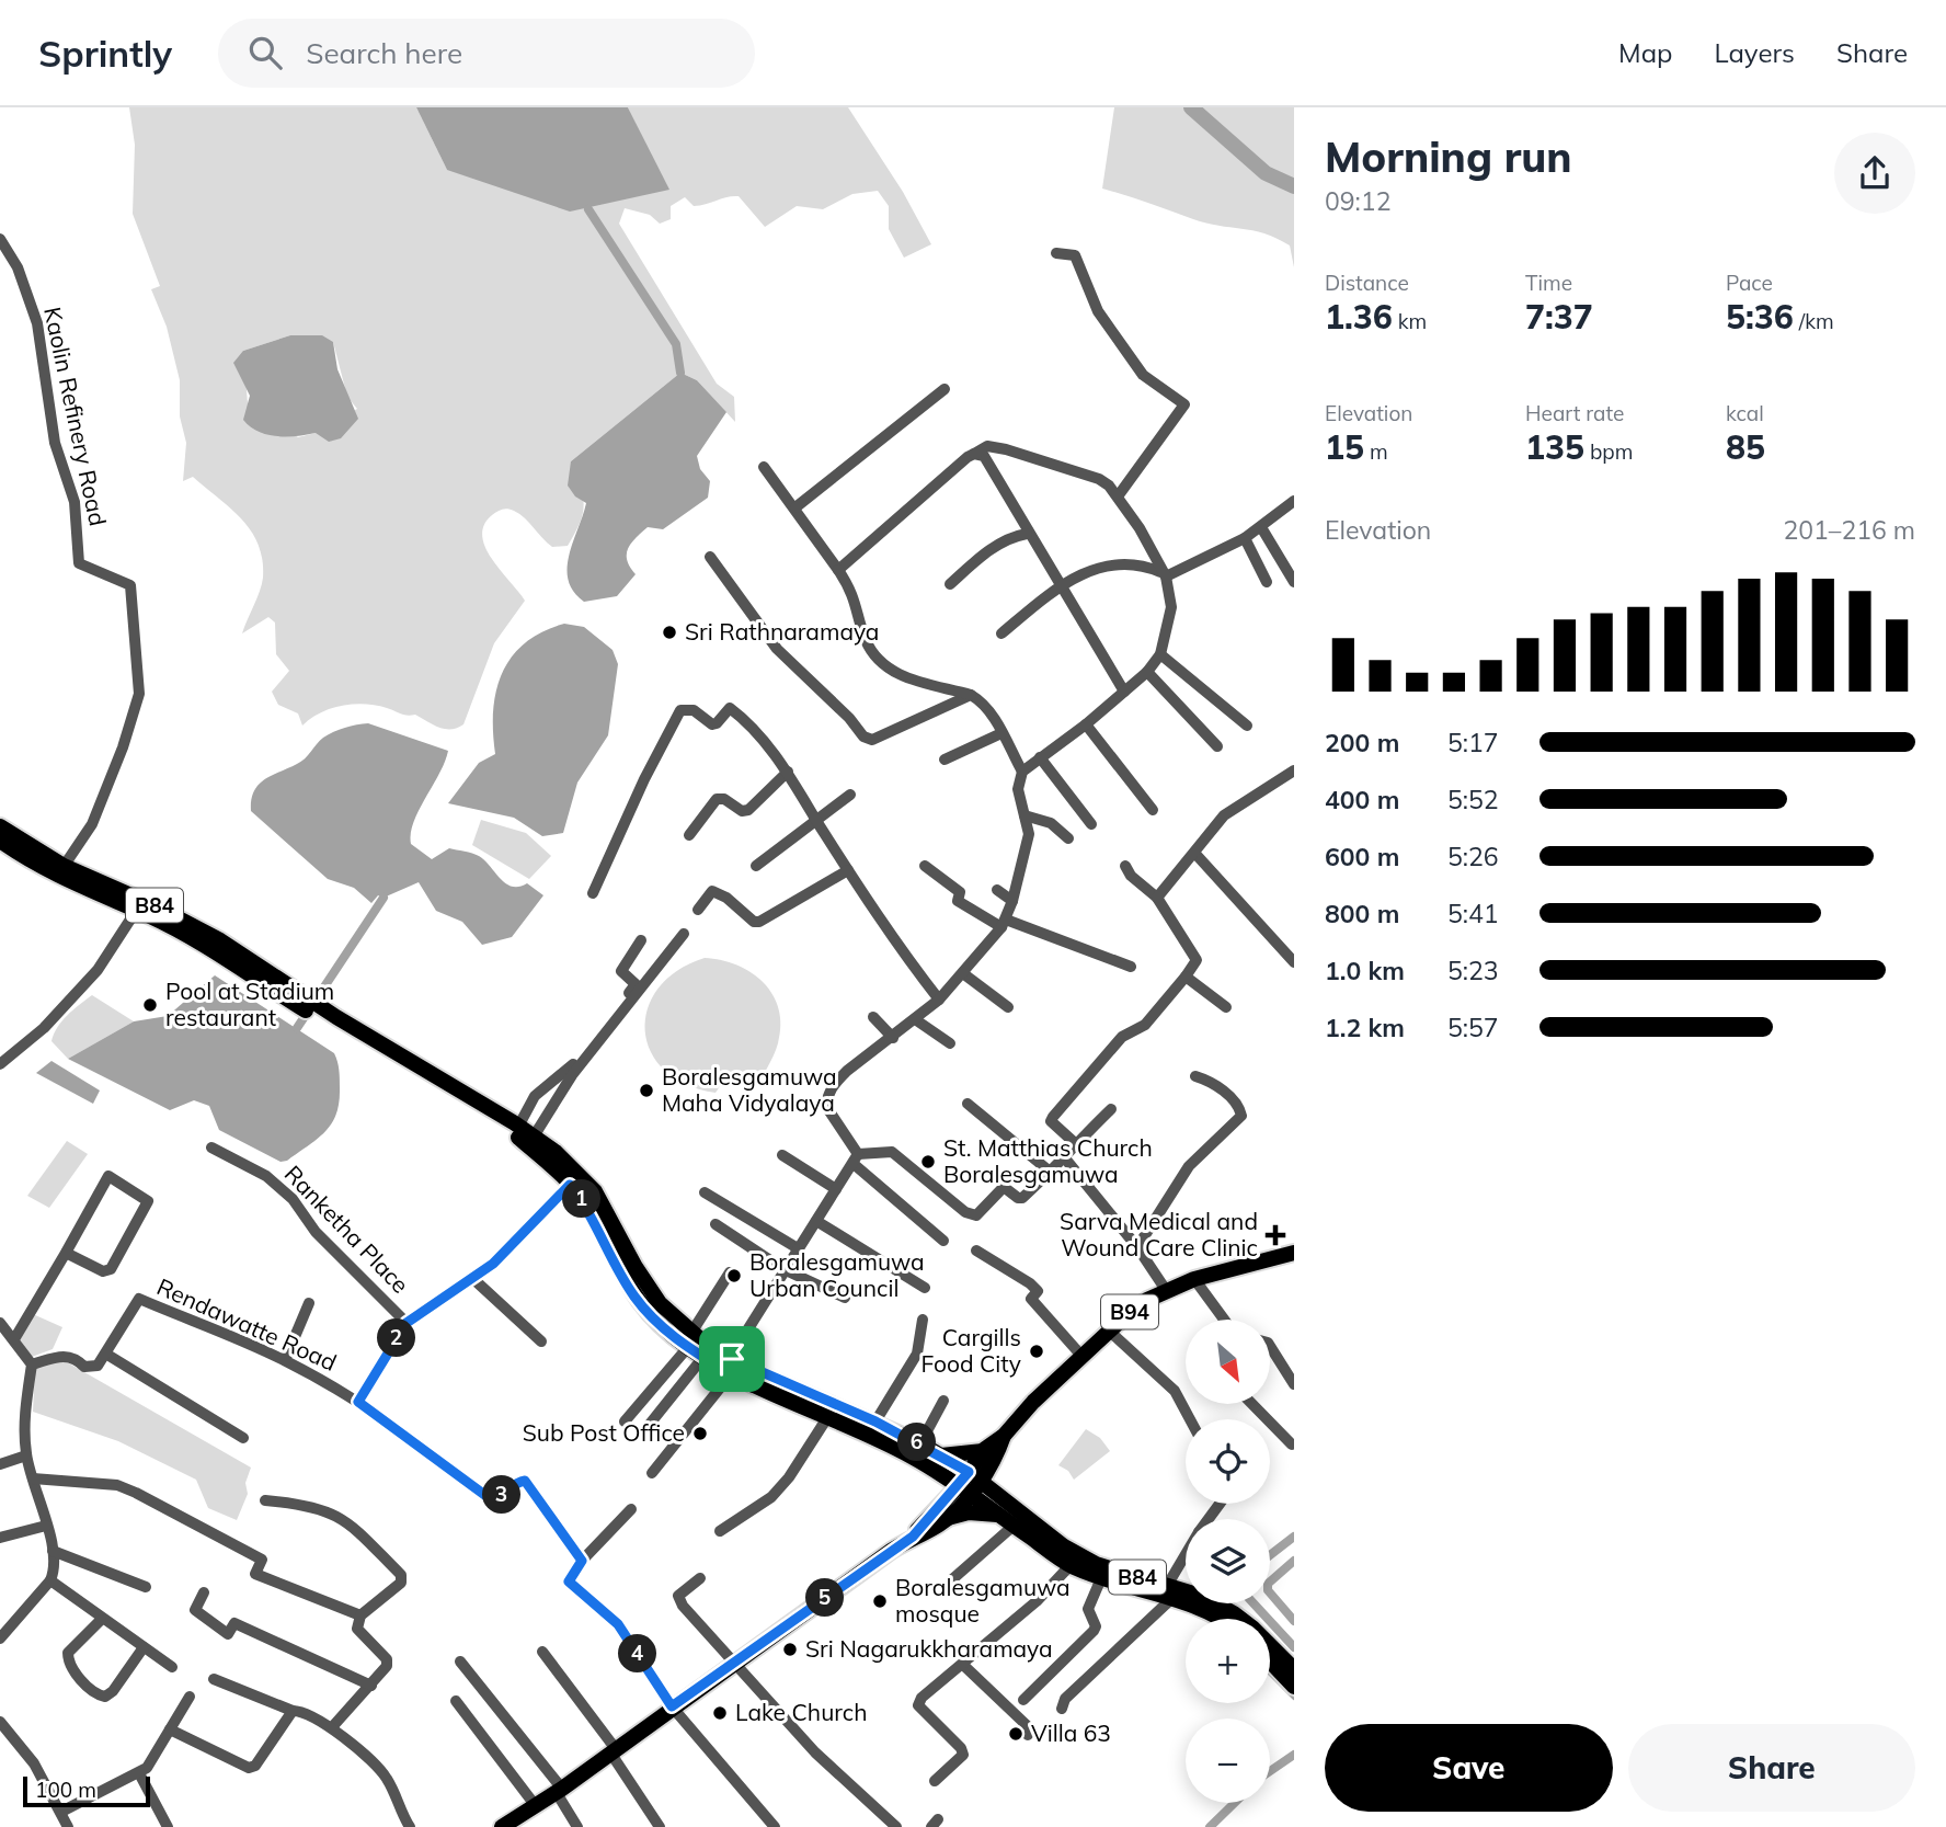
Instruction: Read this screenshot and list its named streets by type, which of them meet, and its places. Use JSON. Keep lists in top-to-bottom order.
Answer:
{
  "streets": {
    "main road": ["B84", "B94"],
    "street": ["Kaolin Refinery Road", "Ranketha Place", "Rendawatte Road"]
  },
  "crossings": [
    ["Kaolin Refinery Road", "B84"],
    ["B84", "B94"]
  ],
  "places": {
    "other": [
      "Sri Rathnaramaya",
      "Pool at Stadium restaurant",
      "Boralesgamuwa Maha Vidyalaya",
      "St. Matthias Church Boralesgamuwa",
      "Boralesgamuwa Urban Council",
      "Cargills Food City",
      "Sub Post Office",
      "Boralesgamuwa mosque",
      "Sri Nagarukkharamaya",
      "Lake Church",
      "Villa 63"
    ],
    "health": ["Sarva Medical and Wound Care Clinic"]
  },
  "scale_bar": "100 m",
  "north": "bottom right",
  "page": {
    "header": "Sprintly",
    "search": "Search here",
    "nav": ["Map", "Layers", "Share"],
    "heading": ["Morning run", "09:12"],
    "stats": [
      ["Distance", "1.36 km"],
      ["Time", "7:37"],
      ["Pace", "5:36 /km"],
      ["Elevation", "15 m"],
      ["Heart rate", "135 bpm"],
      ["kcal", "85"]
    ],
    "chart": ["Elevation", "201–216 m"],
    "list": [
      {
        "name": "200 m",
        "note": "5:17"
      },
      {
        "name": "400 m",
        "note": "5:52"
      },
      {
        "name": "600 m",
        "note": "5:26"
      },
      {
        "name": "800 m",
        "note": "5:41"
      },
      {
        "name": "1.0 km",
        "note": "5:23"
      },
      {
        "name": "1.2 km",
        "note": "5:57"
      }
    ],
    "pins": [
      "1",
      "2",
      "6",
      "3",
      "5",
      "4"
    ],
    "map_buttons": ["+", "−"],
    "buttons": ["Save", "Share"],
    "scale": "100 m"
  }
}
